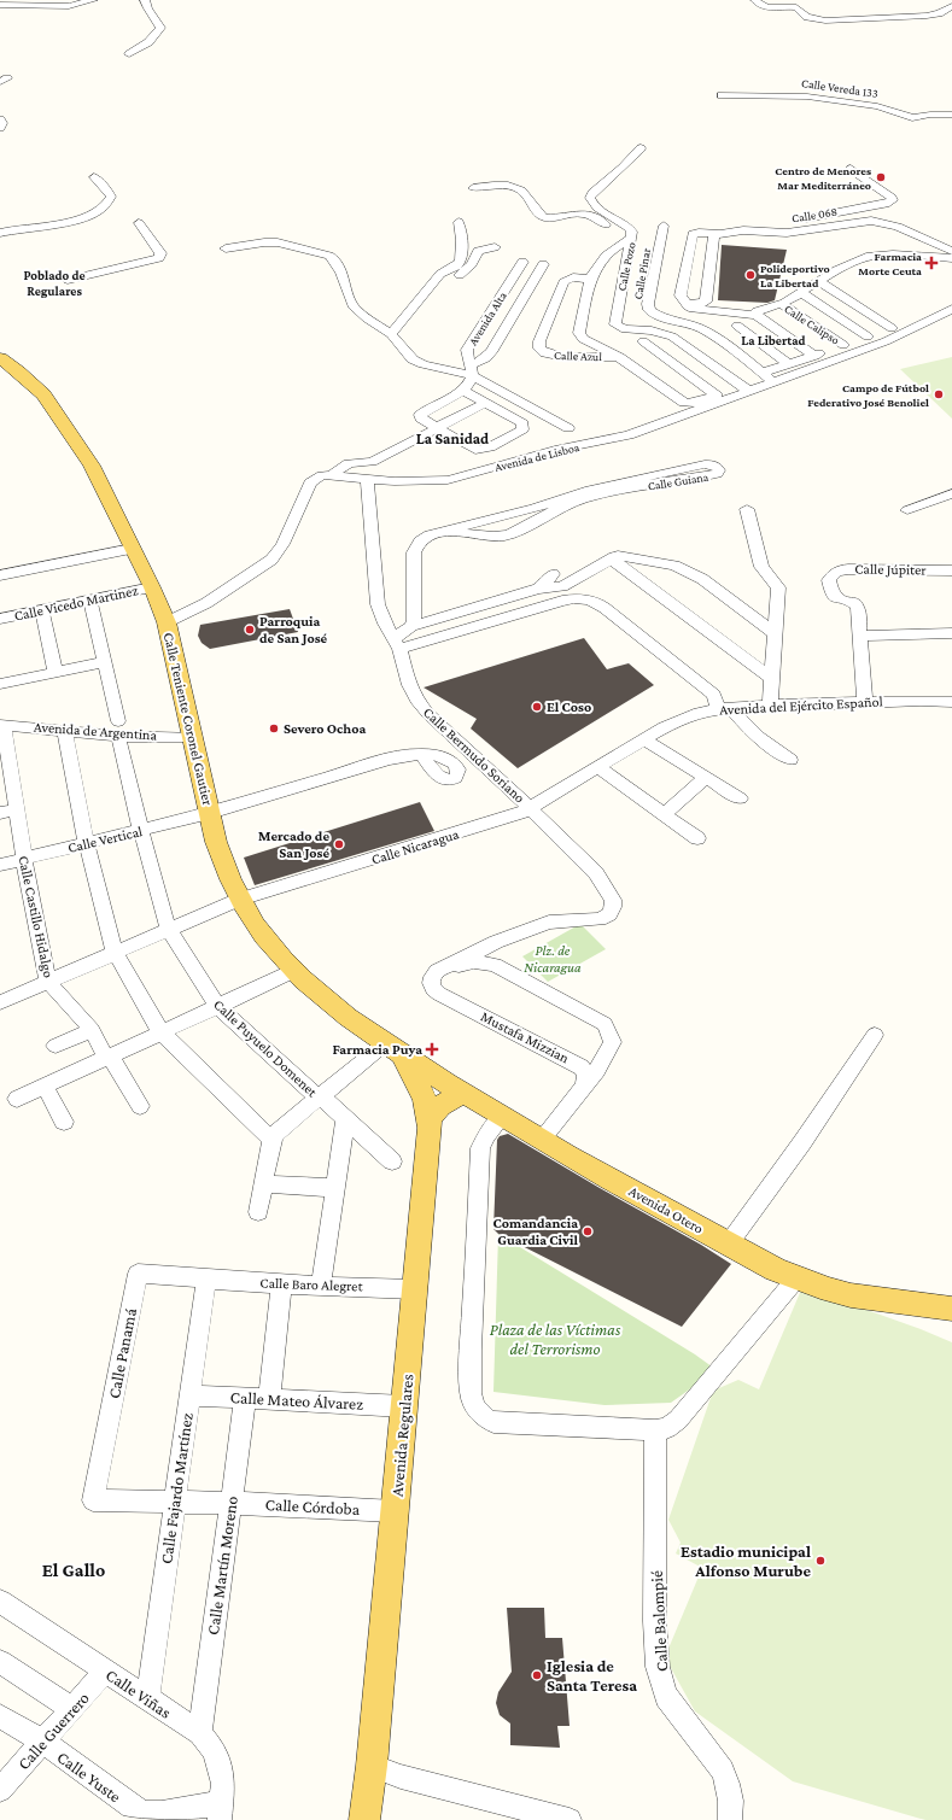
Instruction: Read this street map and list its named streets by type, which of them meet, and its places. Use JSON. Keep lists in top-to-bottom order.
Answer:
{
  "streets": {
    "main road": ["Calle Teniente Coronel Gautier", "Avenida Otero", "Avenida Regulares"],
    "street": [
      "Calle Vereda 133",
      "Calle 068",
      "Calle Pozo",
      "Calle Pinar",
      "Avenida Alta",
      "Calle Calipso",
      "Calle Azul",
      "Avenida de Lisboa",
      "Calle Guiana",
      "Calle Júpiter",
      "Calle Vicedo Martinez",
      "Avenida del Ejército Español",
      "Avenida de Argentina",
      "Calle Bermudo Soriano",
      "Calle Vertical",
      "Calle Nicaragua",
      "Calle Castillo Hidalgo",
      "Mustafa Mizzian",
      "Calle Puyuelo Domenet",
      "Calle Baro Alegret",
      "Calle Panamá",
      "Calle Mateo Álvarez",
      "Calle Fajardo Martínez",
      "Calle Córdoba",
      "Calle Martín Moreno",
      "Calle Balompié",
      "Calle Viñas",
      "Calle Guerrero",
      "Calle Yuste"
    ]
  },
  "crossings": [
    ["Calle Pozo", "Avenida de Lisboa"],
    ["Avenida de Lisboa", "Calle Teniente Coronel Gautier"],
    ["Avenida de Lisboa", "Calle Bermudo Soriano"],
    ["Calle Júpiter", "Avenida del Ejército Español"],
    ["Calle Vicedo Martinez", "Calle Teniente Coronel Gautier"],
    ["Calle Vicedo Martinez", "Calle Puyuelo Domenet"],
    ["Avenida del Ejército Español", "Calle Bermudo Soriano"],
    ["Avenida del Ejército Español", "Calle Nicaragua"],
    ["Calle Teniente Coronel Gautier", "Avenida de Argentina"],
    ["Calle Teniente Coronel Gautier", "Calle Vertical"],
    ["Calle Teniente Coronel Gautier", "Calle Nicaragua"],
    ["Calle Teniente Coronel Gautier", "Avenida Otero"],
    ["Calle Teniente Coronel Gautier", "Avenida Regulares"],
    ["Avenida de Argentina", "Calle Castillo Hidalgo"],
    ["Avenida de Argentina", "Calle Puyuelo Domenet"],
    ["Calle Bermudo Soriano", "Calle Nicaragua"],
    ["Calle Vertical", "Calle Castillo Hidalgo"],
    ["Calle Vertical", "Calle Puyuelo Domenet"],
    ["Calle Nicaragua", "Calle Castillo Hidalgo"],
    ["Calle Nicaragua", "Calle Puyuelo Domenet"],
    ["Avenida Otero", "Avenida Regulares"],
    ["Calle Baro Alegret", "Calle Panamá"],
    ["Calle Baro Alegret", "Avenida Regulares"],
    ["Calle Baro Alegret", "Calle Fajardo Martínez"],
    ["Calle Panamá", "Calle Fajardo Martínez"],
    ["Calle Panamá", "Calle Córdoba"],
    ["Calle Mateo Álvarez", "Avenida Regulares"],
    ["Calle Mateo Álvarez", "Calle Fajardo Martínez"],
    ["Calle Mateo Álvarez", "Calle Martín Moreno"],
    ["Avenida Regulares", "Calle Córdoba"],
    ["Calle Fajardo Martínez", "Calle Córdoba"],
    ["Calle Fajardo Martínez", "Calle Viñas"],
    ["Calle Córdoba", "Calle Martín Moreno"],
    ["Calle Martín Moreno", "Calle Viñas"],
    ["Calle Viñas", "Calle Guerrero"],
    ["Calle Viñas", "Calle Yuste"],
    ["Calle Guerrero", "Calle Yuste"]
  ],
  "districts": [
    "Poblado de Regulares",
    "La Libertad",
    "La Sanidad",
    "El Gallo"
  ],
  "parks": ["Plz. de Nicaragua", "Plaza de las Víctimas del Terrorismo"],
  "places": {
    "other": [
      "Centro de Menores Mar Mediterráneo",
      "Polideportivo La Libertad",
      "Campo de Fútbol Federativo José Benoliel",
      "Parroquia de San José",
      "El Coso",
      "Severo Ochoa",
      "Mercado de San José",
      "Comandancia Guardia Civil",
      "Estadio municipal Alfonso Murube",
      "Iglesia de Santa Teresa"
    ],
    "health": ["Farmacia Morte Ceuta", "Farmacia Puya"]
  }
}
